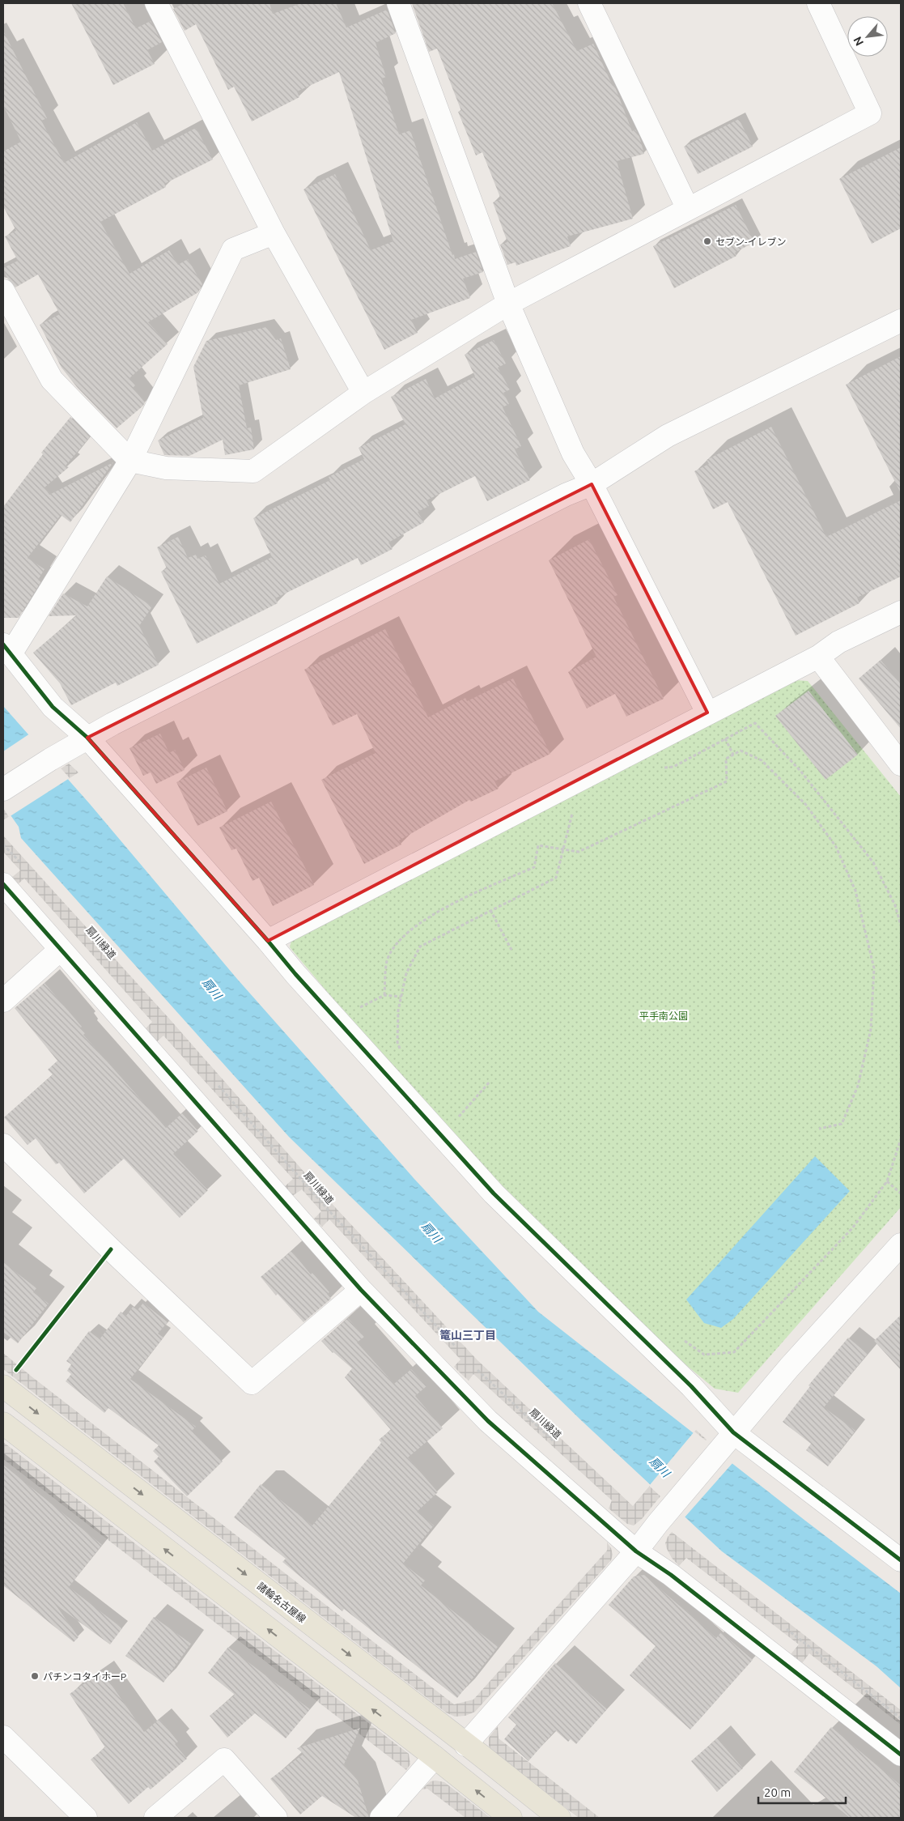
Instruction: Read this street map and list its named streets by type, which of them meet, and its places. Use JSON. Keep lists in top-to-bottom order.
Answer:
{
  "streets": {
    "main road": ["諸輪名古屋線"],
    "path": ["扇川緑道"]
  },
  "districts": ["篭山三丁目"],
  "water": ["扇川"],
  "parks": ["平手南公園"],
  "places": ["セブン-イレブン", "パチンコタイホーP"],
  "scale_bar": "20 m",
  "north": "bottom left"
}
